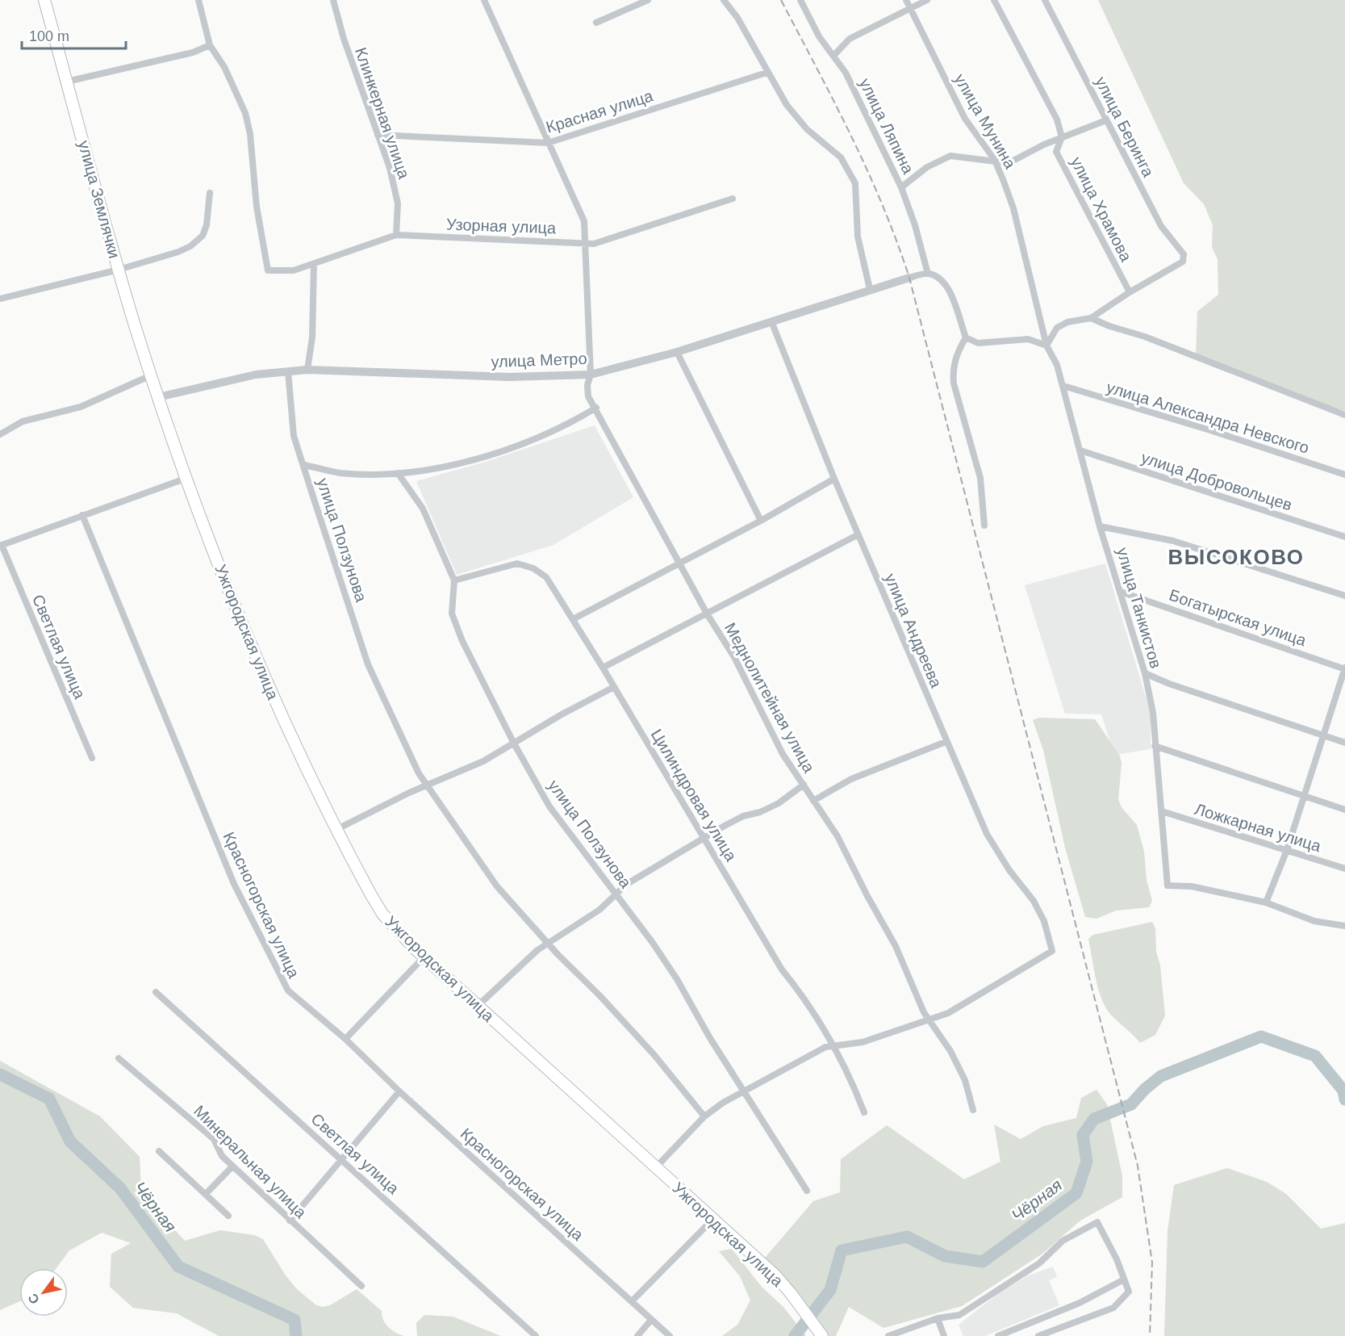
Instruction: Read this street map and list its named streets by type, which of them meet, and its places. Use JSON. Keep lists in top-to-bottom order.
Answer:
{
  "streets": {
    "main road": ["улица Землячки", "Ужгородская улица"],
    "street": [
      "Красная улица",
      "Клинкерная улица",
      "улица Мунина",
      "улица Ляпина",
      "улица Беринга",
      "улица Храмова",
      "Узорная улица",
      "улица Метро",
      "улица Александра Невского",
      "улица Добровольцев",
      "улица Ползунова",
      "улица Танкистов",
      "Богатырская улица",
      "улица Андреева",
      "Светлая улица",
      "Меднолитейная улица",
      "Цилиндровая улица",
      "Ложкарная улица",
      "Красногорская улица",
      "Минеральная улица"
    ]
  },
  "crossings": [
    ["Красная улица", "Клинкерная улица"],
    ["Красная улица", "Меднолитейная улица"],
    ["Клинкерная улица", "Узорная улица"],
    ["улица Мунина", "улица Танкистов"],
    ["улица Беринга", "улица Храмова"],
    ["улица Землячки", "улица Метро"],
    ["улица Землячки", "Ужгородская улица"],
    ["Узорная улица", "Меднолитейная улица"],
    ["улица Метро", "улица Ползунова"],
    ["улица Метро", "улица Андреева"],
    ["улица Метро", "Ужгородская улица"],
    ["улица Метро", "Меднолитейная улица"],
    ["улица Александра Невского", "улица Танкистов"],
    ["улица Добровольцев", "улица Танкистов"],
    ["улица Ползунова", "Цилиндровая улица"],
    ["улица Танкистов", "Богатырская улица"],
    ["улица Танкистов", "Ложкарная улица"],
    ["улица Андреева", "Меднолитейная улица"]
  ],
  "districts": ["ВЫСОКОВО"],
  "water": ["Чёрная"],
  "scale_bar": "100 m",
  "north": "bottom left"
}
